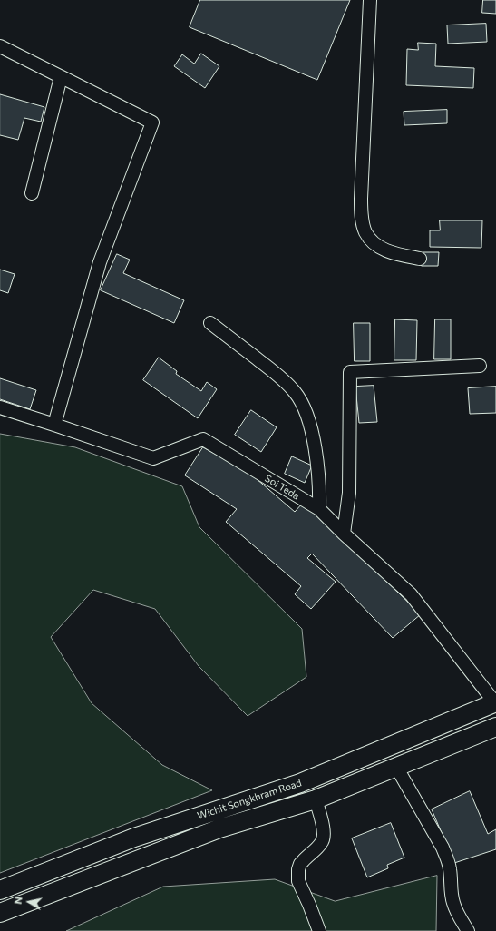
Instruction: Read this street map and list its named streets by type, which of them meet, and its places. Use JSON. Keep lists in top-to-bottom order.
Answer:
{
  "streets": {
    "main road": ["Wichit Songkhram Road"],
    "street": ["Soi Teda"]
  },
  "crossings": [
    ["Soi Teda", "Wichit Songkhram Road"]
  ],
  "north": "left"
}
